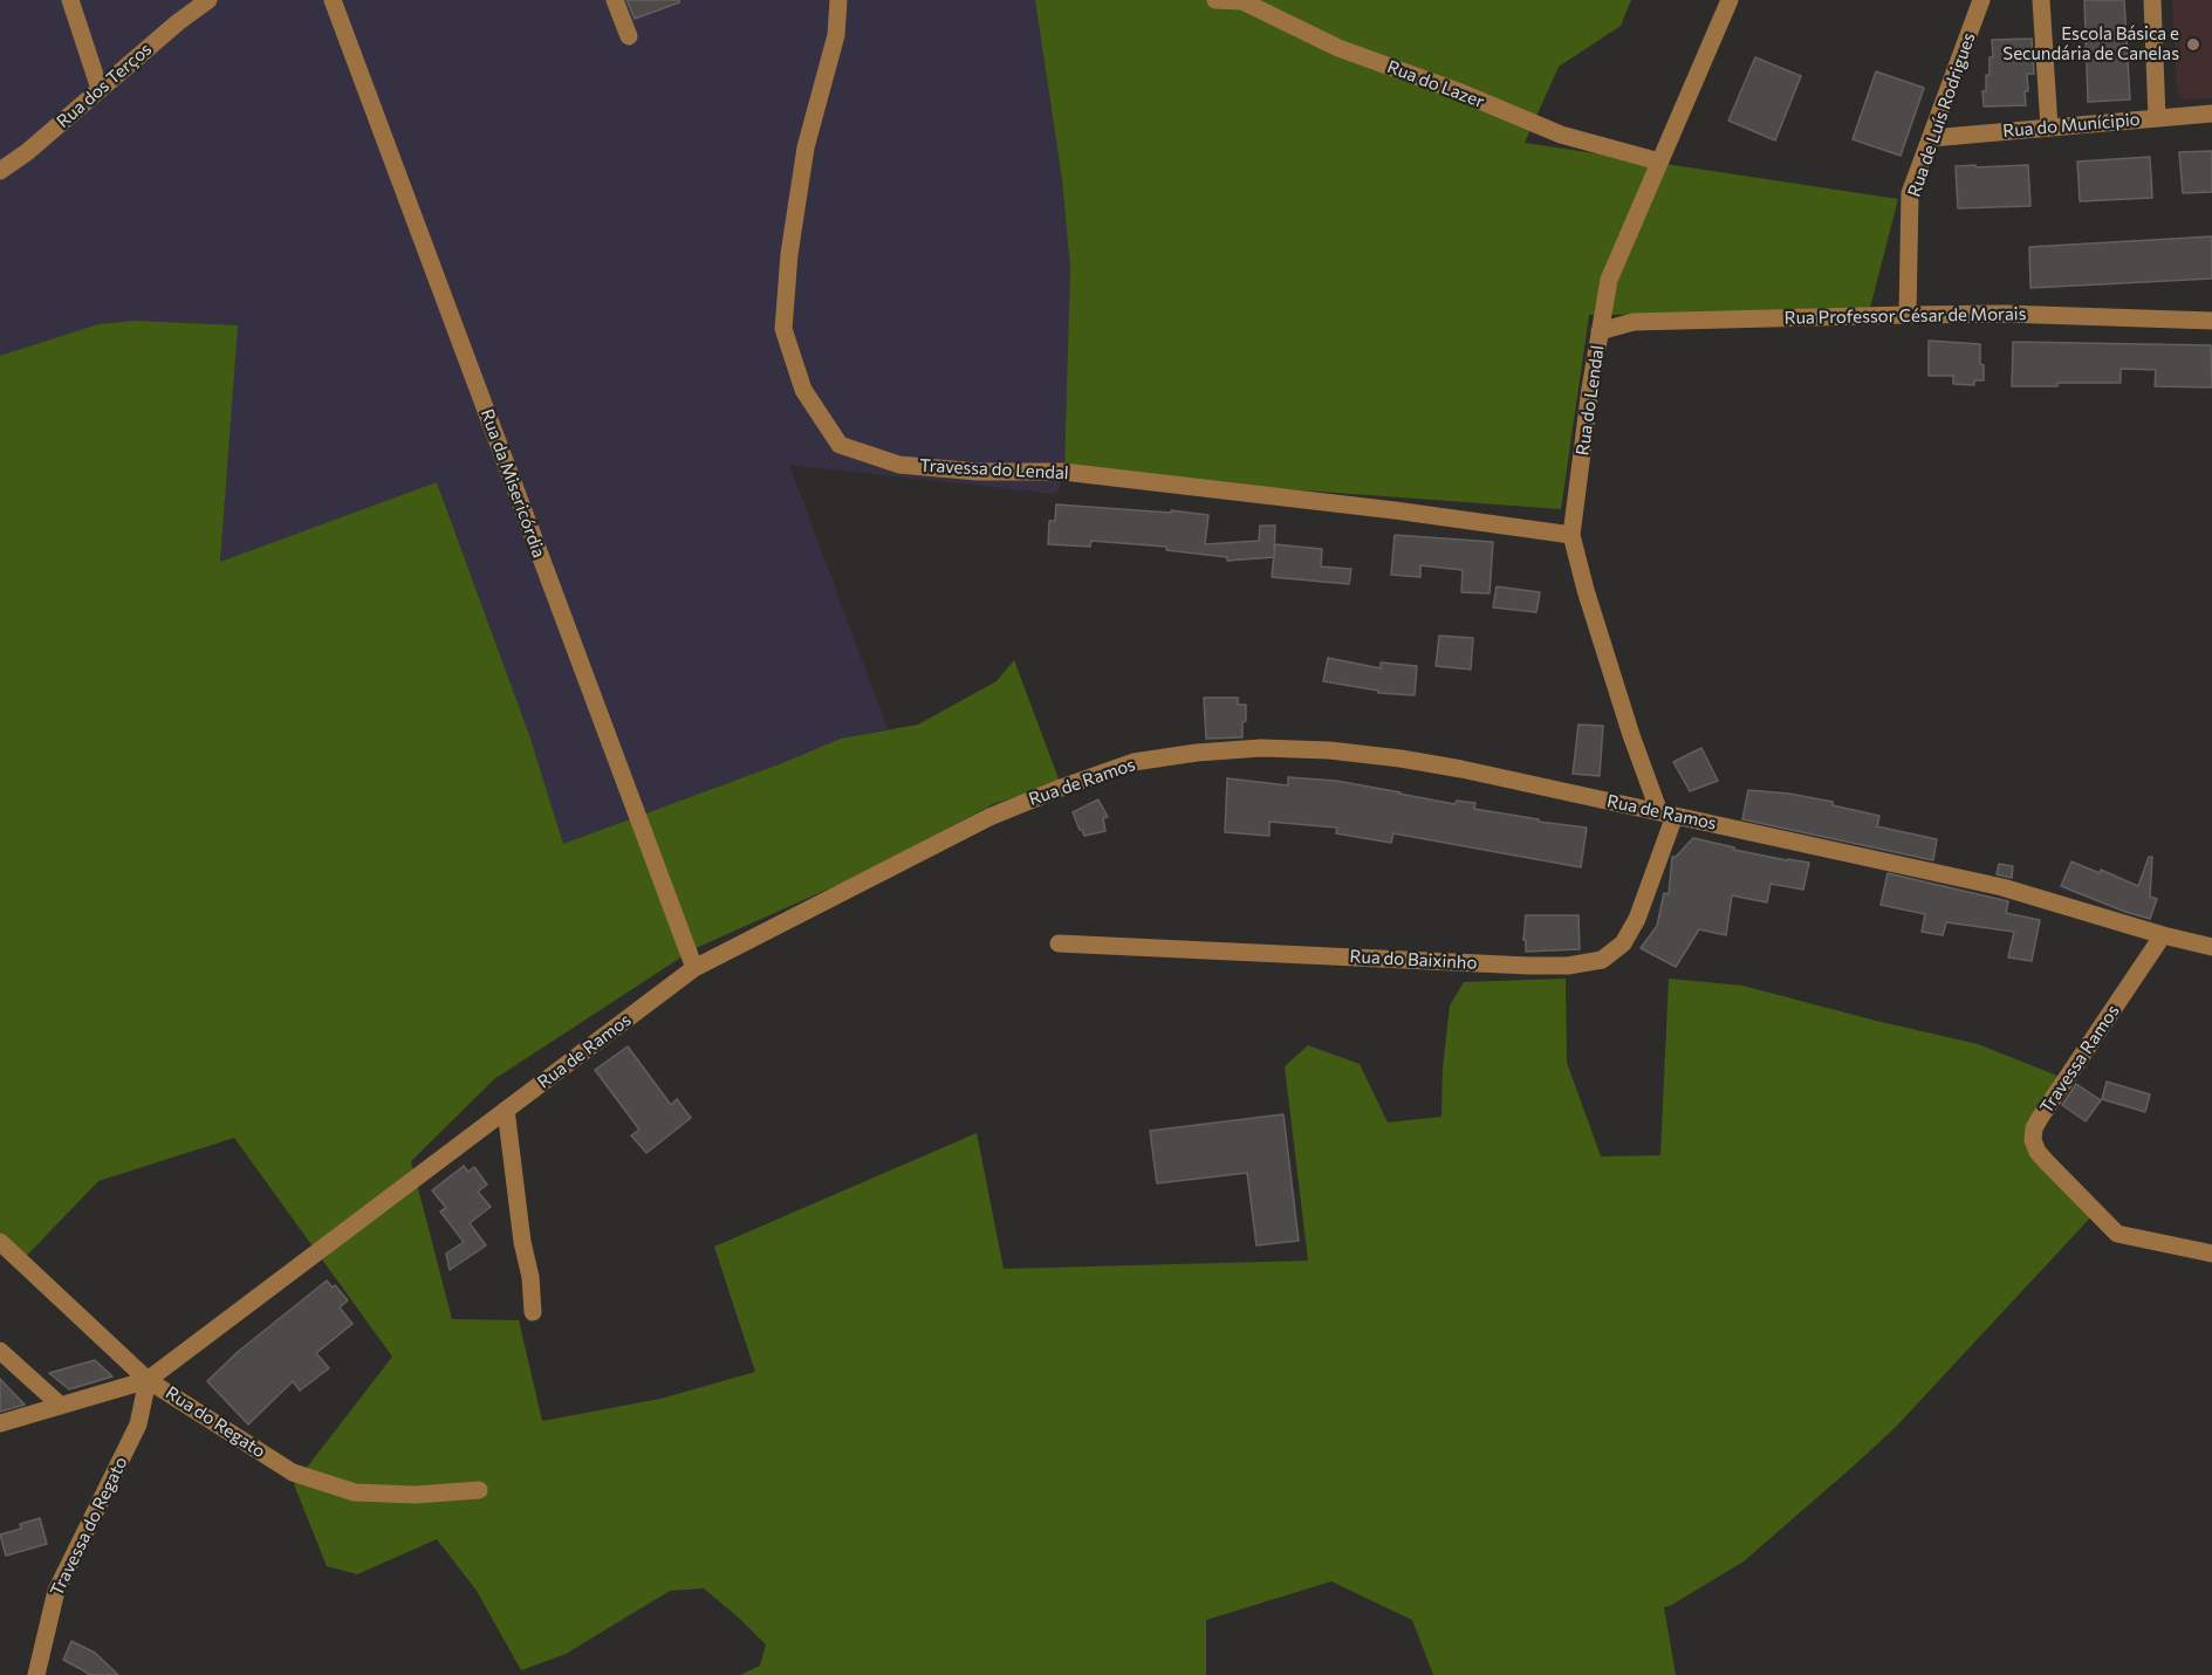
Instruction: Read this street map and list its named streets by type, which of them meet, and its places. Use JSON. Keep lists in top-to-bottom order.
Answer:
{
  "streets": {
    "street": [
      "Rua do Lazer",
      "Rua dos Terços",
      "Rua de Luís Rodrigues",
      "Rua do Munícipio",
      "Rua Professor César de Morais",
      "Rua do Lendal",
      "Travessa do Lendal",
      "Rua da Misericórdia",
      "Rua de Ramos",
      "Rua do Baixinho",
      "Travessa Ramos",
      "Rua do Regato",
      "Travessa do Regato"
    ]
  },
  "crossings": [
    ["Rua do Lazer", "Rua do Lendal"],
    ["Rua de Luís Rodrigues", "Rua do Munícipio"],
    ["Rua de Luís Rodrigues", "Rua Professor César de Morais"],
    ["Rua Professor César de Morais", "Rua do Lendal"],
    ["Rua do Lendal", "Travessa do Lendal"],
    ["Rua do Lendal", "Rua de Ramos"],
    ["Rua do Lendal", "Rua do Baixinho"],
    ["Rua da Misericórdia", "Rua de Ramos"],
    ["Rua de Ramos", "Rua do Baixinho"],
    ["Rua de Ramos", "Travessa Ramos"],
    ["Rua de Ramos", "Rua do Regato"],
    ["Rua de Ramos", "Travessa do Regato"],
    ["Rua do Regato", "Travessa do Regato"]
  ],
  "places": ["Escola Básica e Secundária de Canelas"]
}
